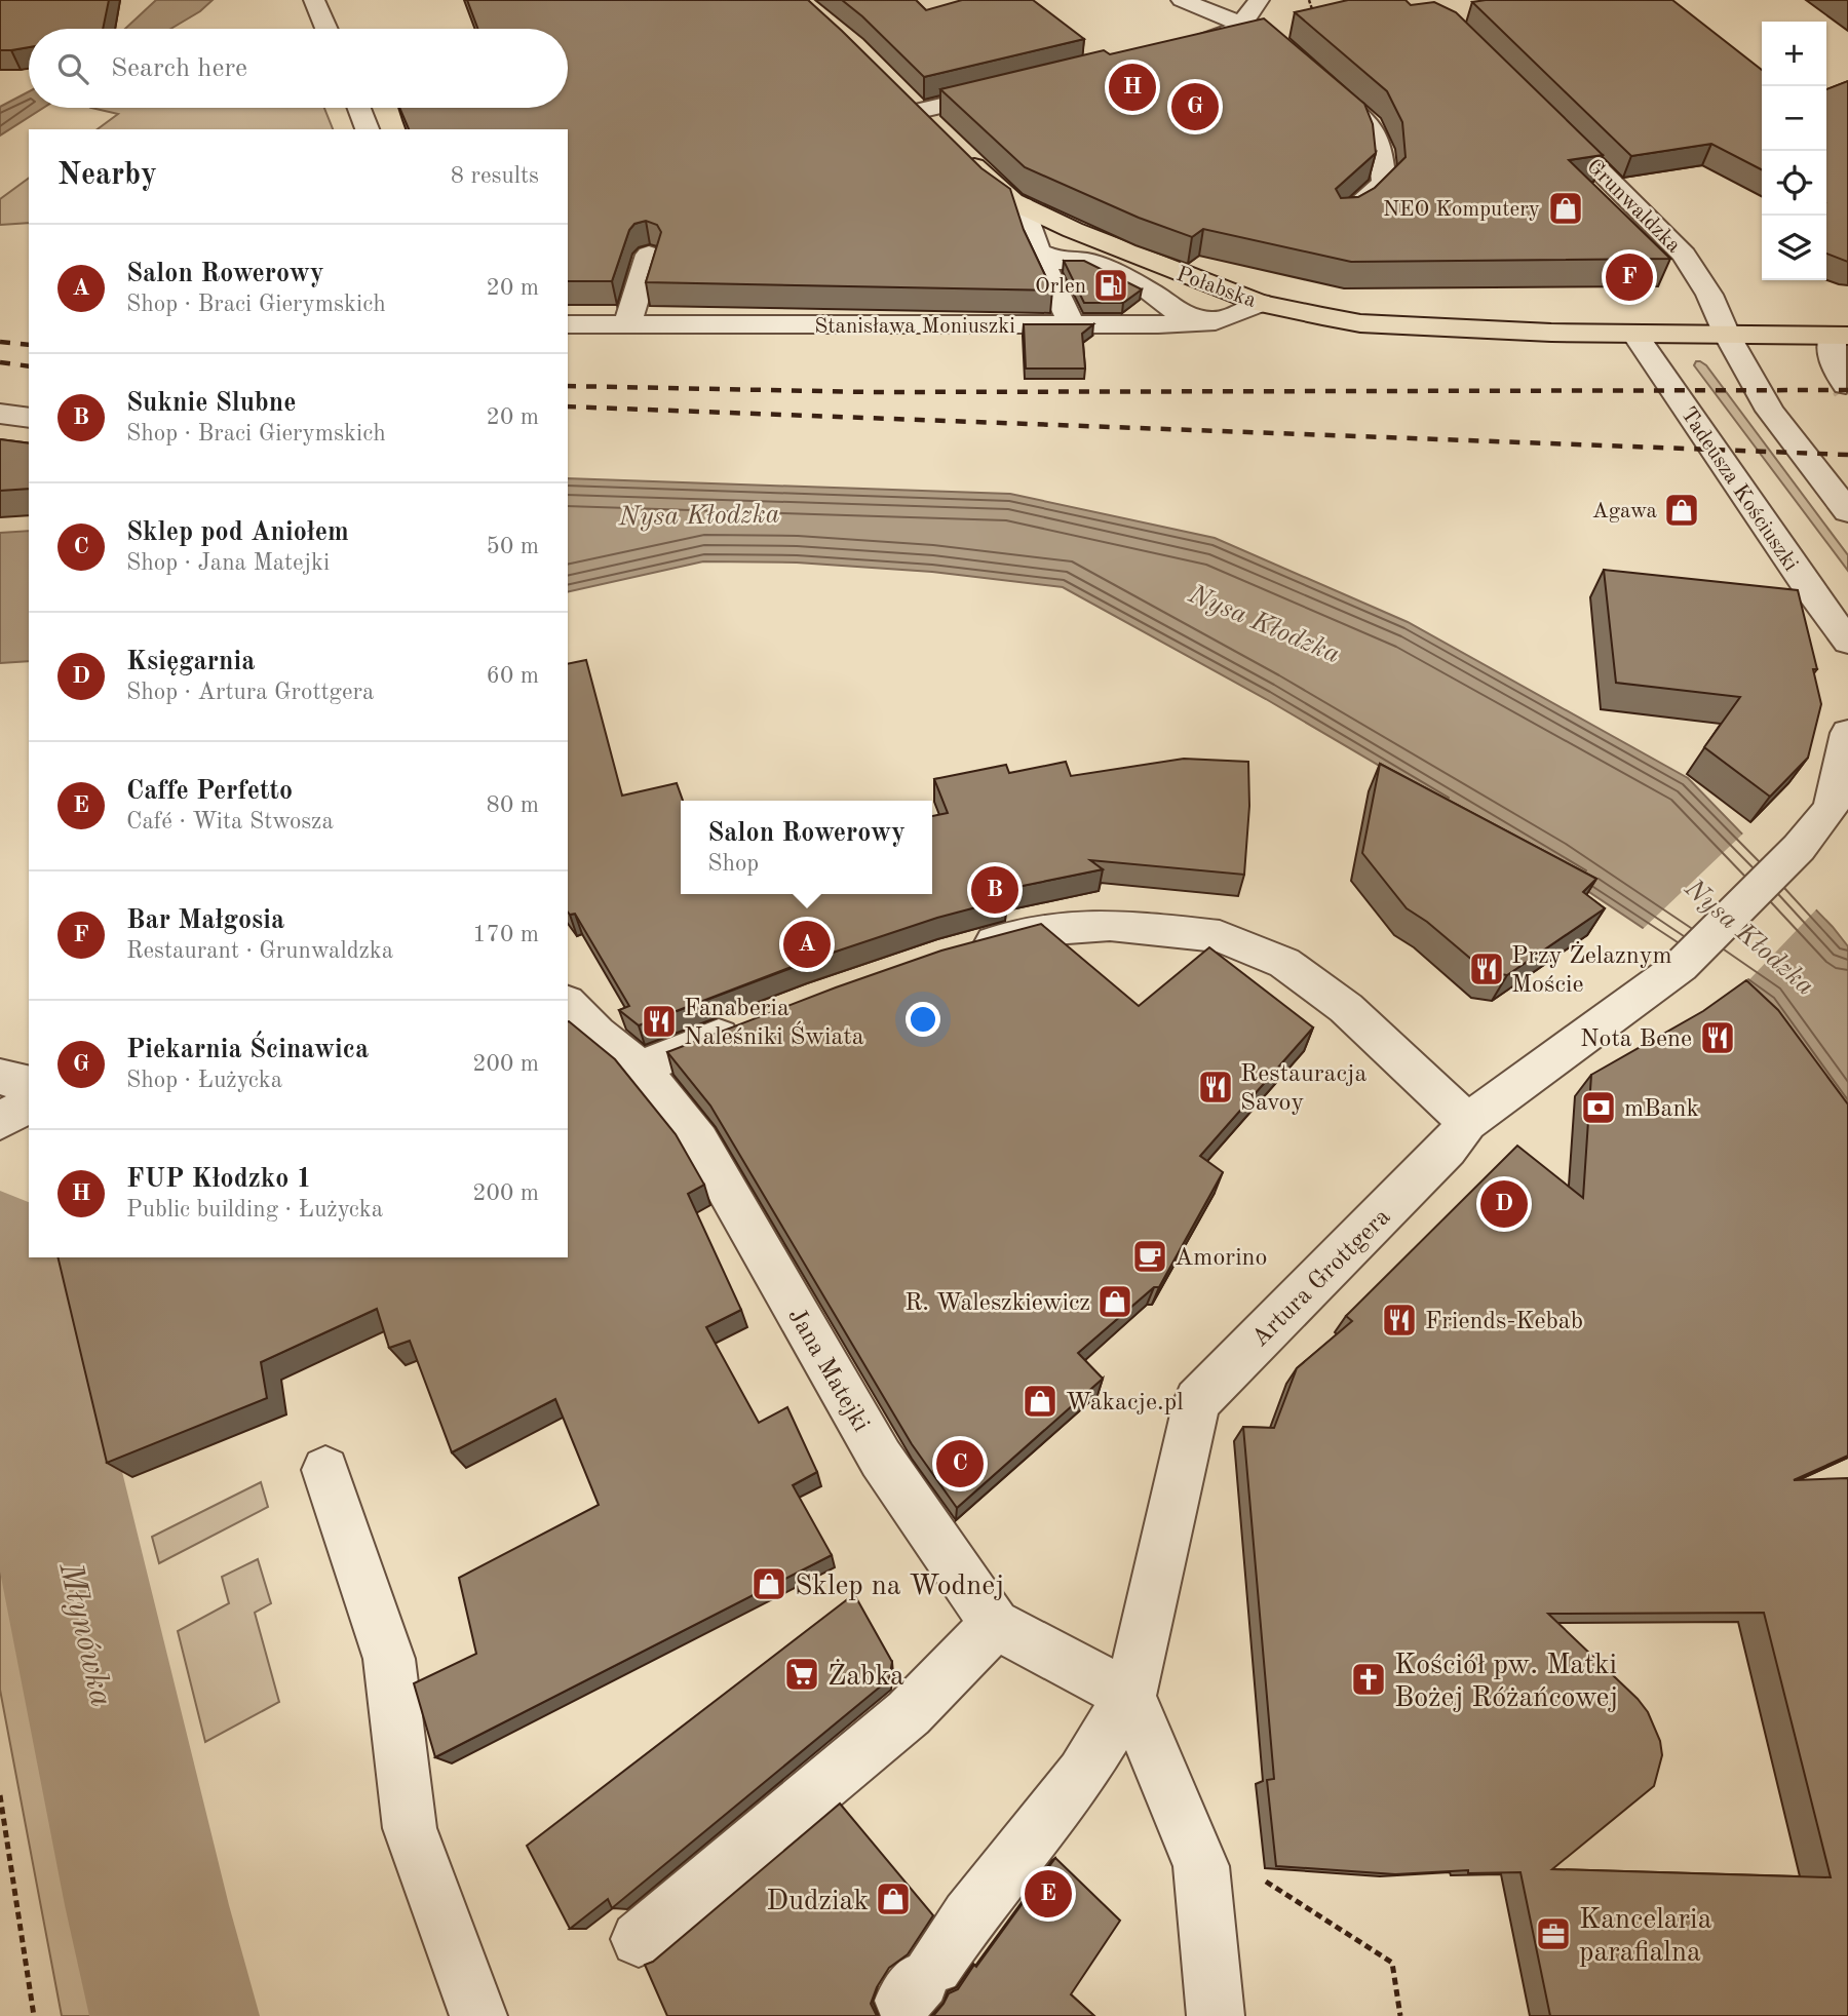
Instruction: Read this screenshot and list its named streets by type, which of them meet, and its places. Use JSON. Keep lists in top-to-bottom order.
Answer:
{
  "streets": {
    "main road": ["Połabska"],
    "street": [
      "Grunwaldzka",
      "Stanisława Moniuszki",
      "Tadeusza Kościuszki",
      "Artura Grottgera",
      "Jana Matejki"
    ]
  },
  "crossings": [
    ["Grunwaldzka", "Połabska"],
    ["Połabska", "Stanisława Moniuszki"],
    ["Połabska", "Tadeusza Kościuszki"],
    ["Artura Grottgera", "Jana Matejki"]
  ],
  "water": ["Nysa Kłodzka", "Młynówka"],
  "places": {
    "shop": [
      "NEO Komputery",
      "Agawa",
      "R. Waleszkiewicz",
      "Wakacje.pl",
      "Sklep na Wodnej",
      "Dudziak"
    ],
    "fuel station": ["Orlen"],
    "restaurant": [
      "Przy Żelaznym Moście",
      "Fanaberia Naleśniki Świata",
      "Nota Bene",
      "Restauracja Savoy",
      "Friends-Kebab"
    ],
    "bank": ["mBank"],
    "cafe": ["Amorino"],
    "supermarket": ["Żabka"],
    "church": ["Kościół pw. Matki Bożej Różańcowej"],
    "office": ["Kancelaria parafialna"]
  },
  "page": {
    "map_buttons": ["+", "−"],
    "search": "Search here",
    "pins": [
      "H",
      "G",
      "F",
      "B",
      "A",
      "D",
      "C",
      "E"
    ],
    "heading": ["Nearby", "8 results"],
    "list": [
      {
        "mark": "A",
        "name": "Salon Rowerowy",
        "note": "Shop · Braci Gierymskich",
        "value": "20 m"
      },
      {
        "mark": "B",
        "name": "Suknie Slubne",
        "note": "Shop · Braci Gierymskich",
        "value": "20 m"
      },
      {
        "mark": "C",
        "name": "Sklep pod Aniołem",
        "note": "Shop · Jana Matejki",
        "value": "50 m"
      },
      {
        "mark": "D",
        "name": "Księgarnia",
        "note": "Shop · Artura Grottgera",
        "value": "60 m"
      },
      {
        "mark": "E",
        "name": "Caffe Perfetto",
        "note": "Café · Wita Stwosza",
        "value": "80 m"
      },
      {
        "mark": "F",
        "name": "Bar Małgosia",
        "note": "Restaurant · Grunwaldzka",
        "value": "170 m"
      },
      {
        "mark": "G",
        "name": "Piekarnia Ścinawica",
        "note": "Shop · Łużycka",
        "value": "200 m"
      },
      {
        "mark": "H",
        "name": "FUP Kłodzko 1",
        "note": "Public building · Łużycka",
        "value": "200 m"
      }
    ],
    "popup": ["Salon Rowerowy", "Shop"]
  }
}
